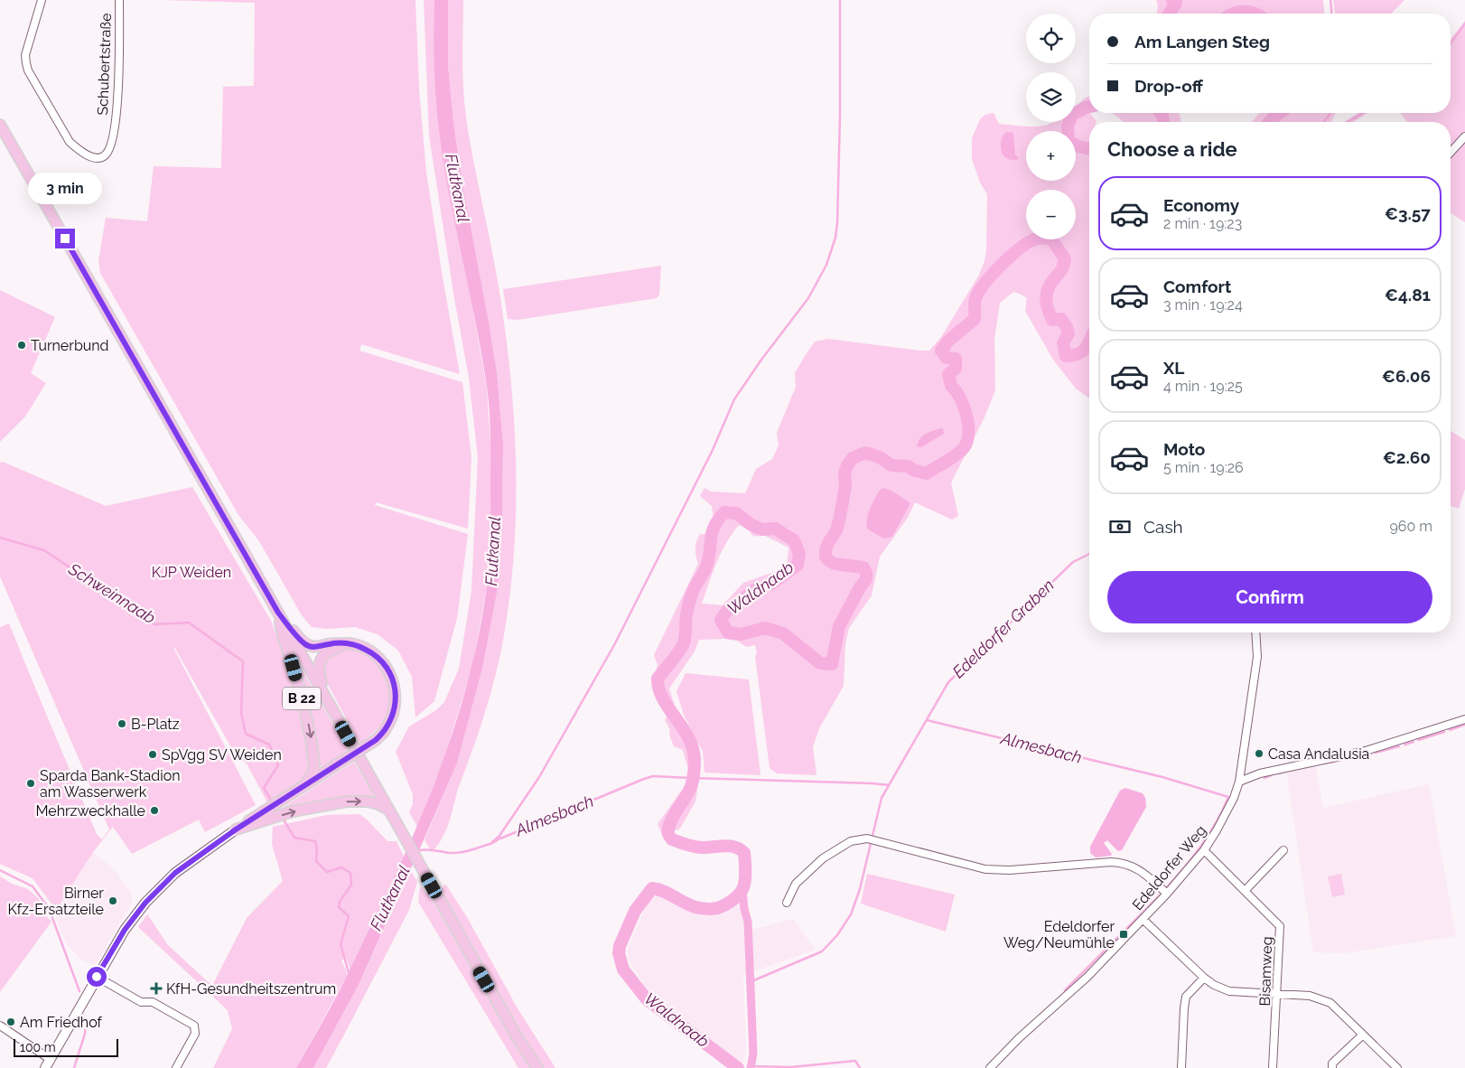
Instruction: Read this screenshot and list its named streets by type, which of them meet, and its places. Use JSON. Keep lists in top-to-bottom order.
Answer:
{
  "streets": {
    "main road": ["B 22"],
    "street": ["Schubertstraße", "Edeldorfer Weg", "Bisamweg"]
  },
  "crossings": [
    ["Edeldorfer Weg", "Bisamweg"]
  ],
  "water": [
    "Flutkanal",
    "Waldnaab",
    "Schweinnaab",
    "Edeldorfer Graben",
    "Almesbach"
  ],
  "parks": ["KJP Weiden"],
  "places": {
    "other": [
      "Turnerbund",
      "B-Platz",
      "Casa Andalusia",
      "SpVgg SV Weiden",
      "Sparda Bank-Stadion am Wasserwerk",
      "Mehrzweckhalle",
      "Birner Kfz-Ersatzteile",
      "Am Friedhof"
    ],
    "transit": ["Edeldorfer Weg/Neumühle"],
    "health": ["KfH-Gesundheitszentrum"]
  },
  "scale_bar": "100 m",
  "page": {
    "map_buttons": ["+", "−"],
    "banner": ["Am Langen Steg", "Drop-off"],
    "heading": "Choose a ride",
    "bubble": "3 min",
    "list": [
      {
        "name": "Economy",
        "note": "2 min · 19:23",
        "value": "€3.57"
      },
      {
        "name": "Comfort",
        "note": "3 min · 19:24",
        "value": "€4.81"
      },
      {
        "name": "XL",
        "note": "4 min · 19:25",
        "value": "€6.06"
      },
      {
        "name": "Moto",
        "note": "5 min · 19:26",
        "value": "€2.60"
      }
    ],
    "pay": ["Cash", "960 m"],
    "buttons": "Confirm",
    "scale": "100 m"
  }
}
